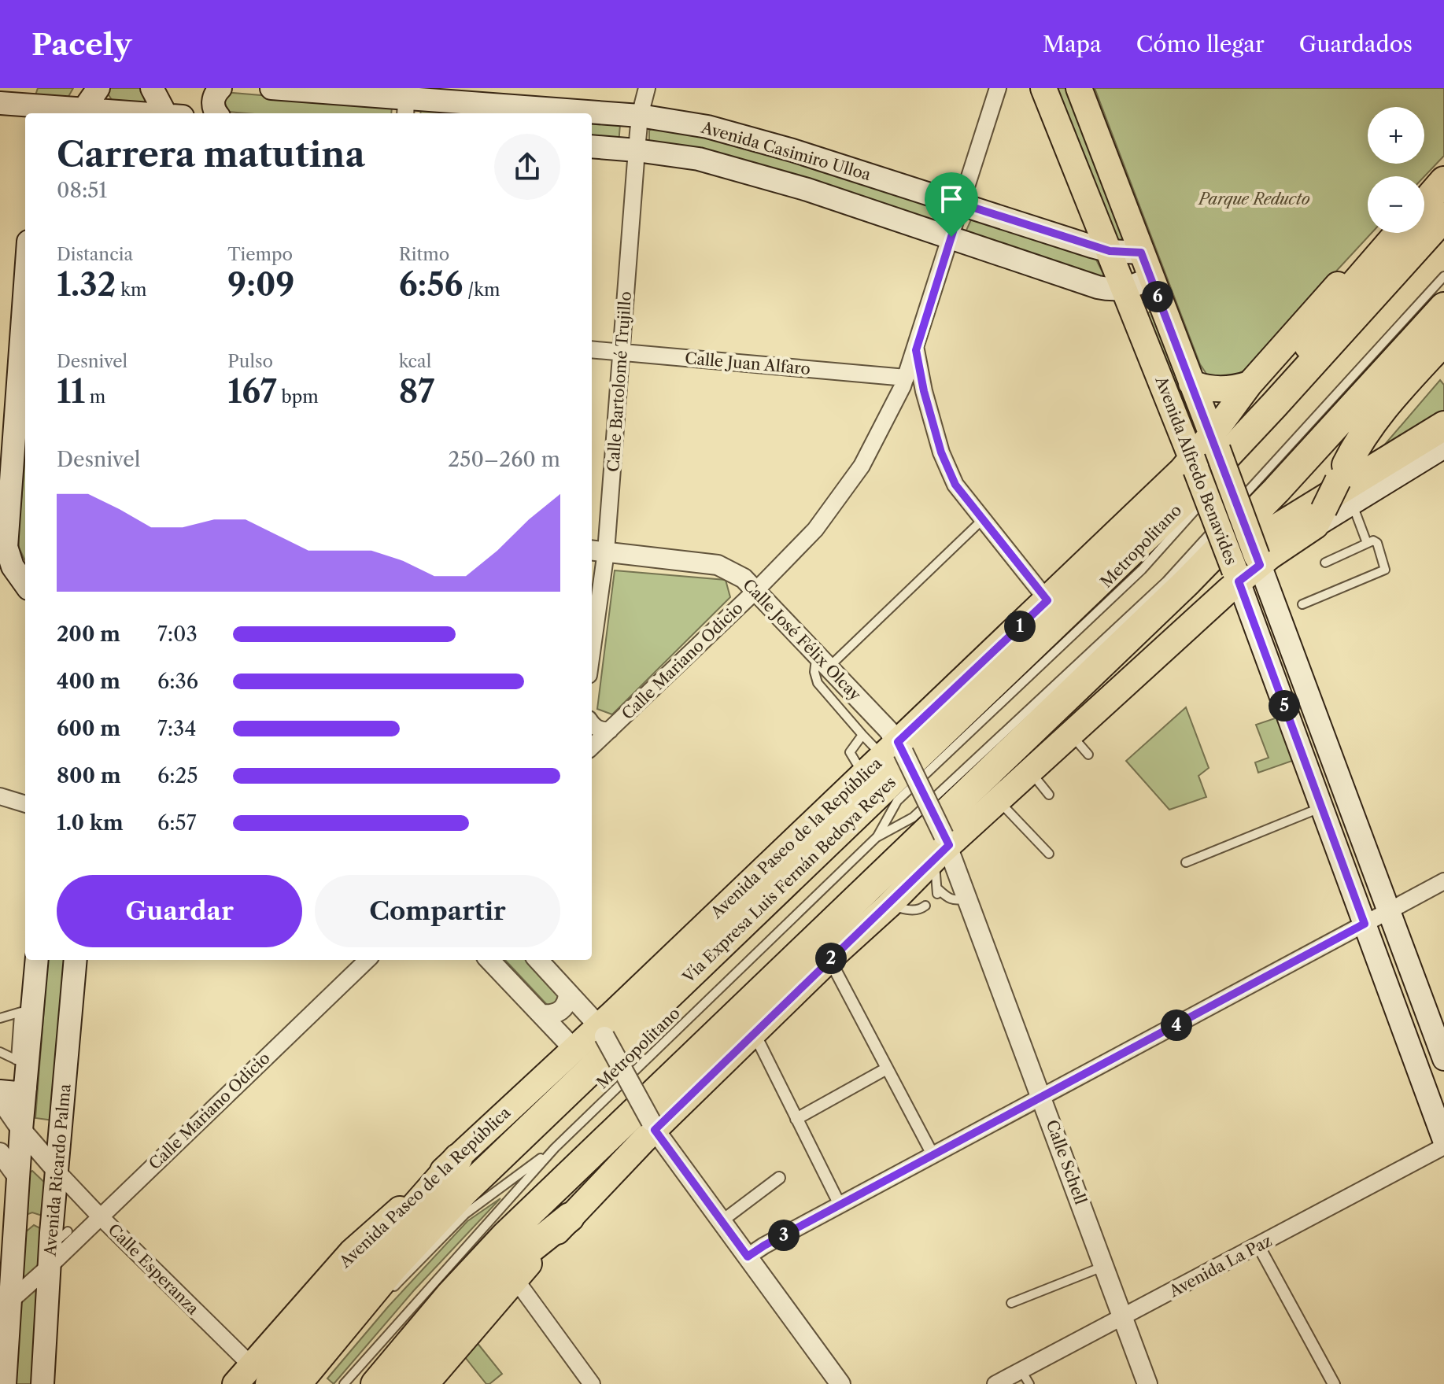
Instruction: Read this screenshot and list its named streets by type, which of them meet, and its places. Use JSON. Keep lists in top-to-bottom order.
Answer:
{
  "streets": {
    "highway": ["Vía Expresa Luis Fernán Bedoya Reyes"],
    "main road": [
      "Avenida Casimiro Ulloa",
      "Avenida Alfredo Benavides",
      "Avenida Paseo de la República",
      "Avenida Ricardo Palma"
    ],
    "street": [
      "Calle Juan Alfaro",
      "Calle Bartolomé Trujillo",
      "Calle José Félix Olcay",
      "Calle Mariano Odicio",
      "Calle Schell",
      "Avenida La Paz",
      "Calle Esperanza"
    ],
    "lane": ["Metropolitano"]
  },
  "crossings": [
    ["Avenida Casimiro Ulloa", "Calle Bartolomé Trujillo"],
    ["Avenida Casimiro Ulloa", "Avenida Alfredo Benavides"],
    ["Avenida Casimiro Ulloa", "Calle Mariano Odicio"],
    ["Calle Juan Alfaro", "Calle Bartolomé Trujillo"],
    ["Calle Juan Alfaro", "Calle Mariano Odicio"],
    ["Calle Bartolomé Trujillo", "Calle José Félix Olcay"],
    ["Avenida Alfredo Benavides", "Avenida Paseo de la República"],
    ["Calle José Félix Olcay", "Calle Mariano Odicio"],
    ["Calle José Félix Olcay", "Avenida Paseo de la República"],
    ["Calle José Félix Olcay", "Calle Schell"],
    ["Calle Mariano Odicio", "Avenida Ricardo Palma"],
    ["Calle Mariano Odicio", "Calle Esperanza"],
    ["Calle Schell", "Avenida La Paz"],
    ["Avenida Ricardo Palma", "Calle Esperanza"]
  ],
  "parks": ["Parque Reducto"],
  "page": {
    "header": "Pacely",
    "nav": ["Mapa", "Cómo llegar", "Guardados"],
    "map_buttons": ["+", "−"],
    "heading": ["Carrera matutina", "08:51"],
    "stats": [
      ["Distancia", "1.32 km"],
      ["Tiempo", "9:09"],
      ["Ritmo", "6:56 /km"],
      ["Desnivel", "11 m"],
      ["Pulso", "167 bpm"],
      ["kcal", "87"]
    ],
    "pins": [
      "6",
      "1",
      "5",
      "2",
      "4",
      "3"
    ],
    "chart": ["Desnivel", "250–260 m"],
    "list": [
      {
        "name": "200 m",
        "note": "7:03"
      },
      {
        "name": "400 m",
        "note": "6:36"
      },
      {
        "name": "600 m",
        "note": "7:34"
      },
      {
        "name": "800 m",
        "note": "6:25"
      },
      {
        "name": "1.0 km",
        "note": "6:57"
      }
    ],
    "buttons": ["Guardar", "Compartir"]
  }
}
